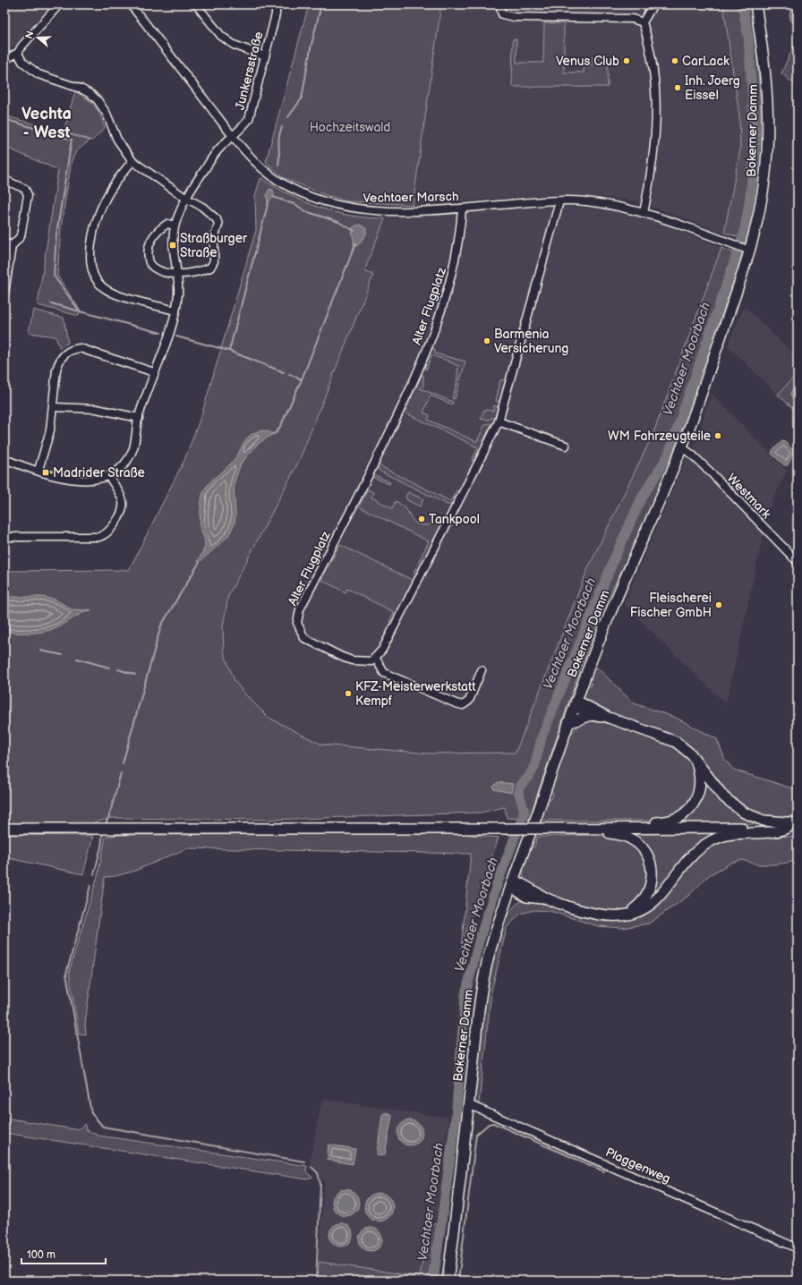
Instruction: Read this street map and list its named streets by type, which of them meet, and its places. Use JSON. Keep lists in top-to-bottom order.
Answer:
{
  "streets": {
    "main road": ["Bokerner Damm"],
    "street": [
      "Junkersstraße",
      "Vechtaer Marsch",
      "Alter Flugplatz",
      "Westmark",
      "Plaggenweg"
    ]
  },
  "crossings": [
    ["Junkersstraße", "Vechtaer Marsch"],
    ["Bokerner Damm", "Vechtaer Marsch"],
    ["Bokerner Damm", "Westmark"],
    ["Bokerner Damm", "Plaggenweg"],
    ["Vechtaer Marsch", "Alter Flugplatz"]
  ],
  "districts": ["Vechta - West"],
  "water": ["Vechtaer Moorbach"],
  "parks": ["Hochzeitswald"],
  "places": {
    "other": [
      "Venus Club",
      "CarLack",
      "Inh. Joerg Eissel",
      "Barmenia Versicherung",
      "WM Fahrzeugteile",
      "Tankpool",
      "Fleischerei Fischer GmbH",
      "KFZ-Meisterwerkstatt Kempf"
    ],
    "transit": ["Straßburger Straße", "Madrider Straße"]
  },
  "scale_bar": "100 m",
  "north": "left"
}
